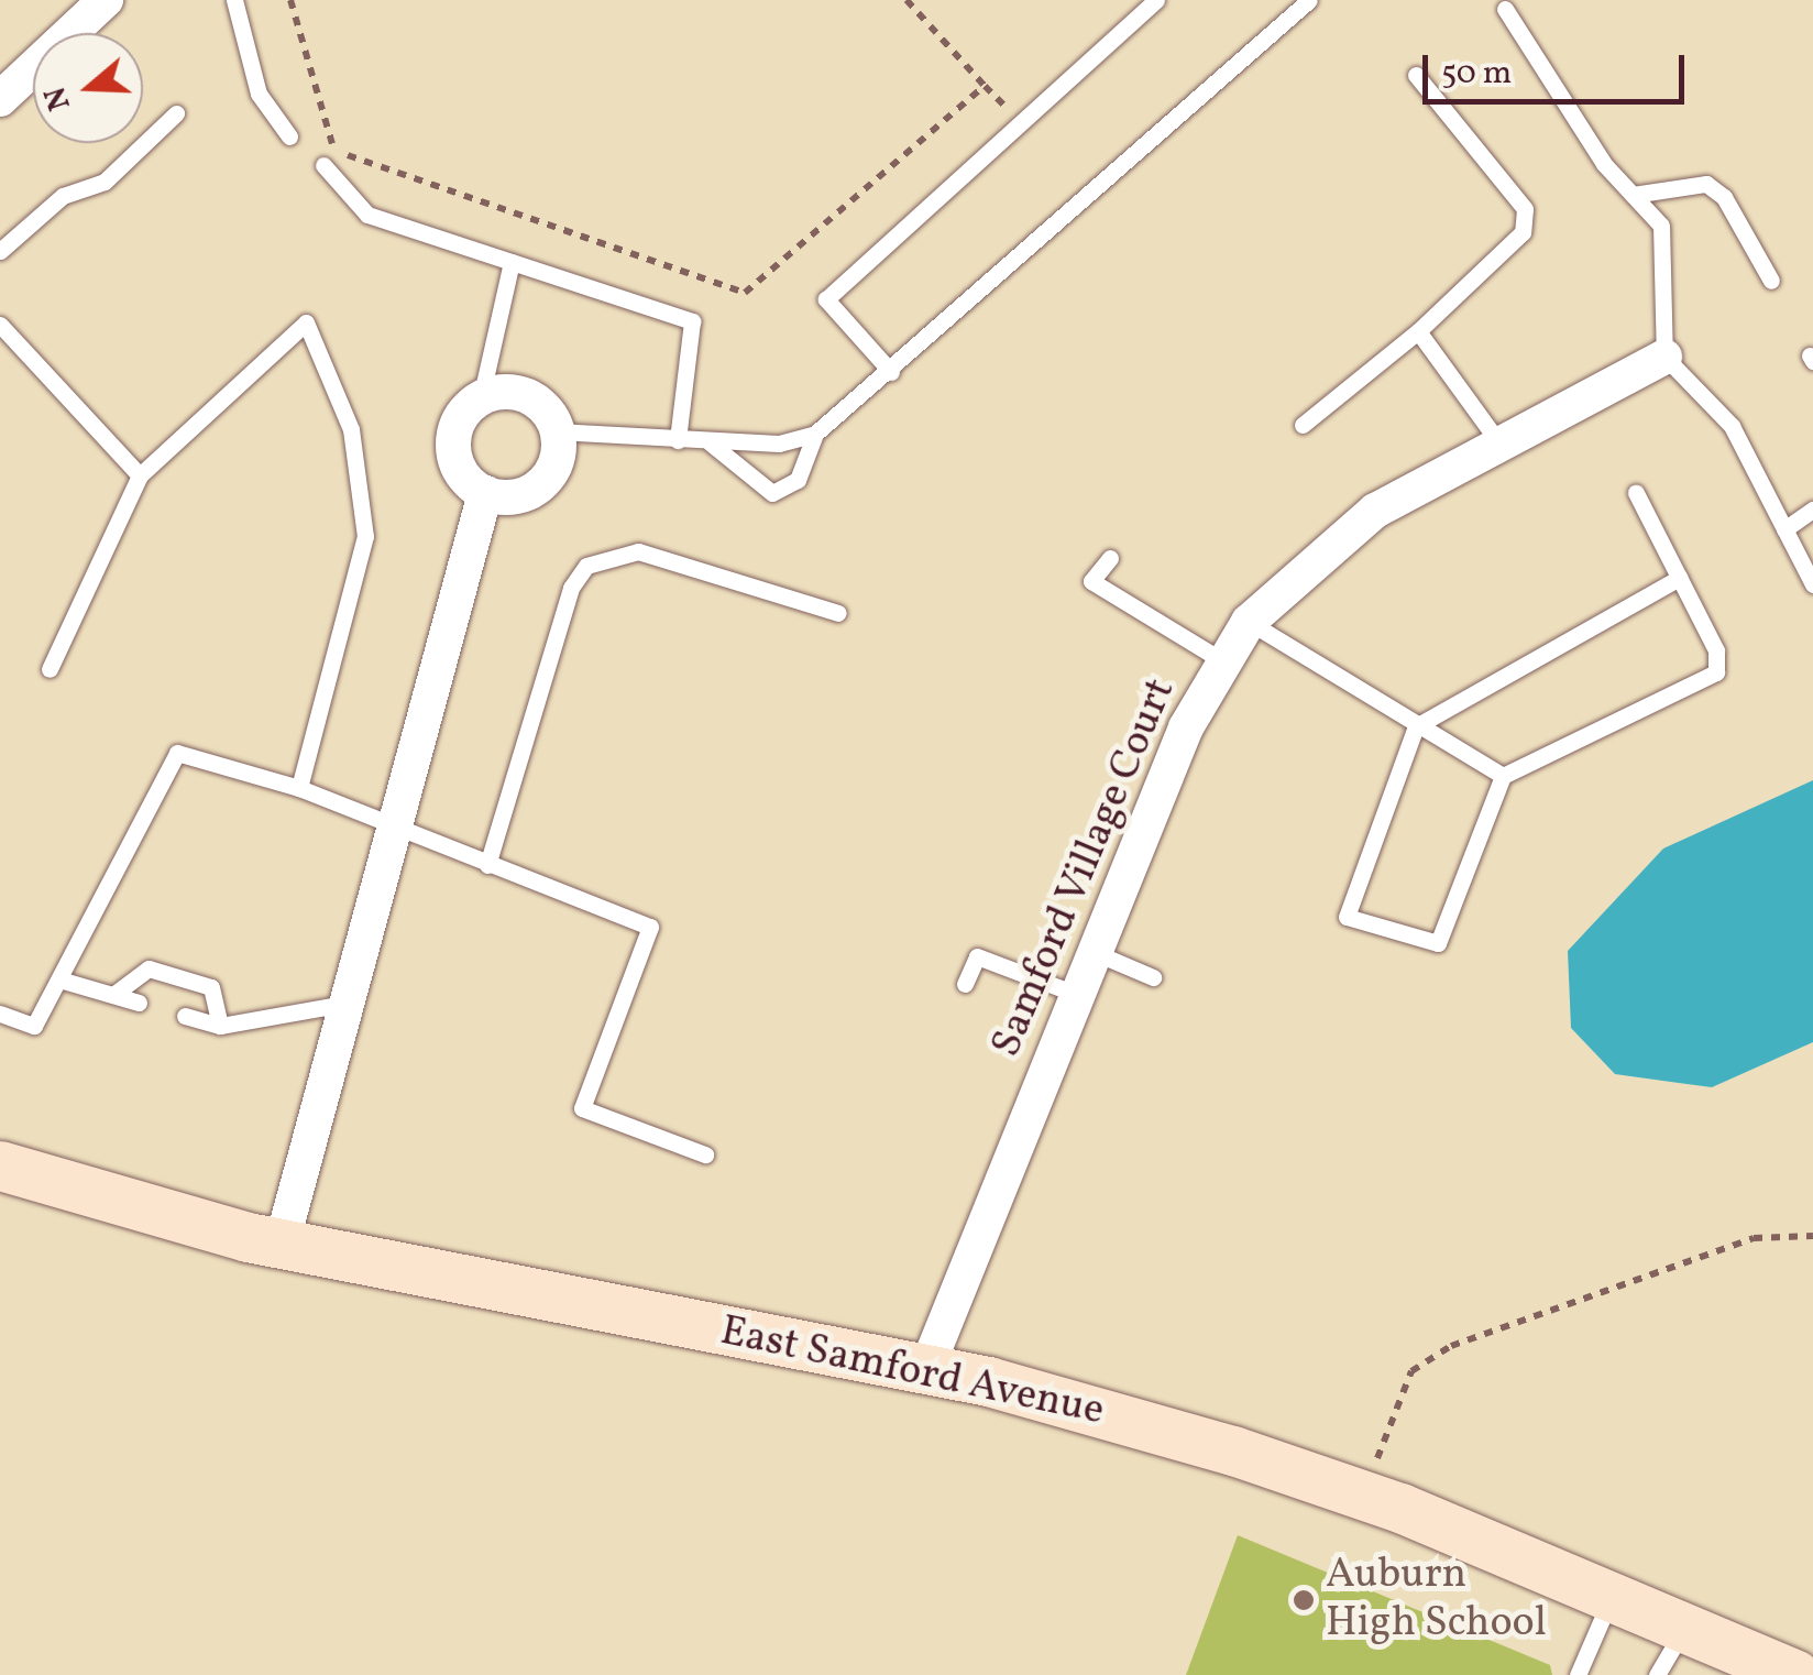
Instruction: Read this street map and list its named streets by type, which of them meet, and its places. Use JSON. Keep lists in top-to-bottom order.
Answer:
{
  "streets": {
    "street": ["Samford Village Court", "East Samford Avenue"]
  },
  "crossings": [
    ["Samford Village Court", "East Samford Avenue"]
  ],
  "places": ["Auburn High School"],
  "scale_bar": "50 m",
  "north": "left"
}
